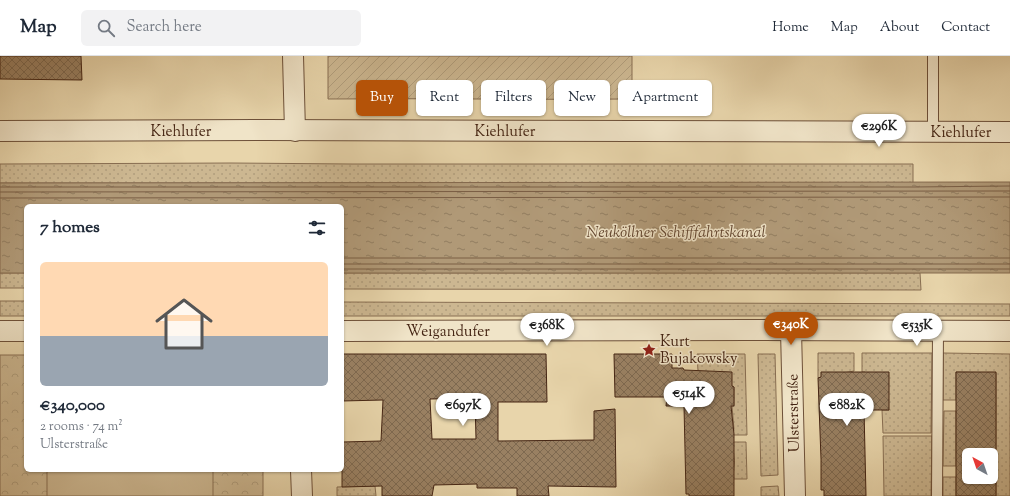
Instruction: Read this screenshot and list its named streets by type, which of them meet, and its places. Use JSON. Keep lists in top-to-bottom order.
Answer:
{
  "streets": {
    "street": ["Kiehlufer", "Weigandufer", "Ulsterstraße"]
  },
  "crossings": [
    ["Weigandufer", "Ulsterstraße"]
  ],
  "water": ["Neuköllner Schifffahrtskanal"],
  "places": {
    "place": ["Kurt Bujakowsky"]
  },
  "north": "top left",
  "page": {
    "header": "Map",
    "search": "Search here",
    "nav": [
      "Home",
      "Map",
      "About",
      "Contact"
    ],
    "chip": [
      "Buy",
      "Rent",
      "Filters",
      "New",
      "Apartment"
    ],
    "price": [
      "€296K",
      "€340K",
      "€368K",
      "€535K",
      "€514K",
      "€697K",
      "€882K"
    ],
    "heading": "7 homes",
    "list": [
      {
        "name": "€340,000",
        "note": "2 rooms · 74 m² · Ulsterstraße"
      }
    ]
  }
}
